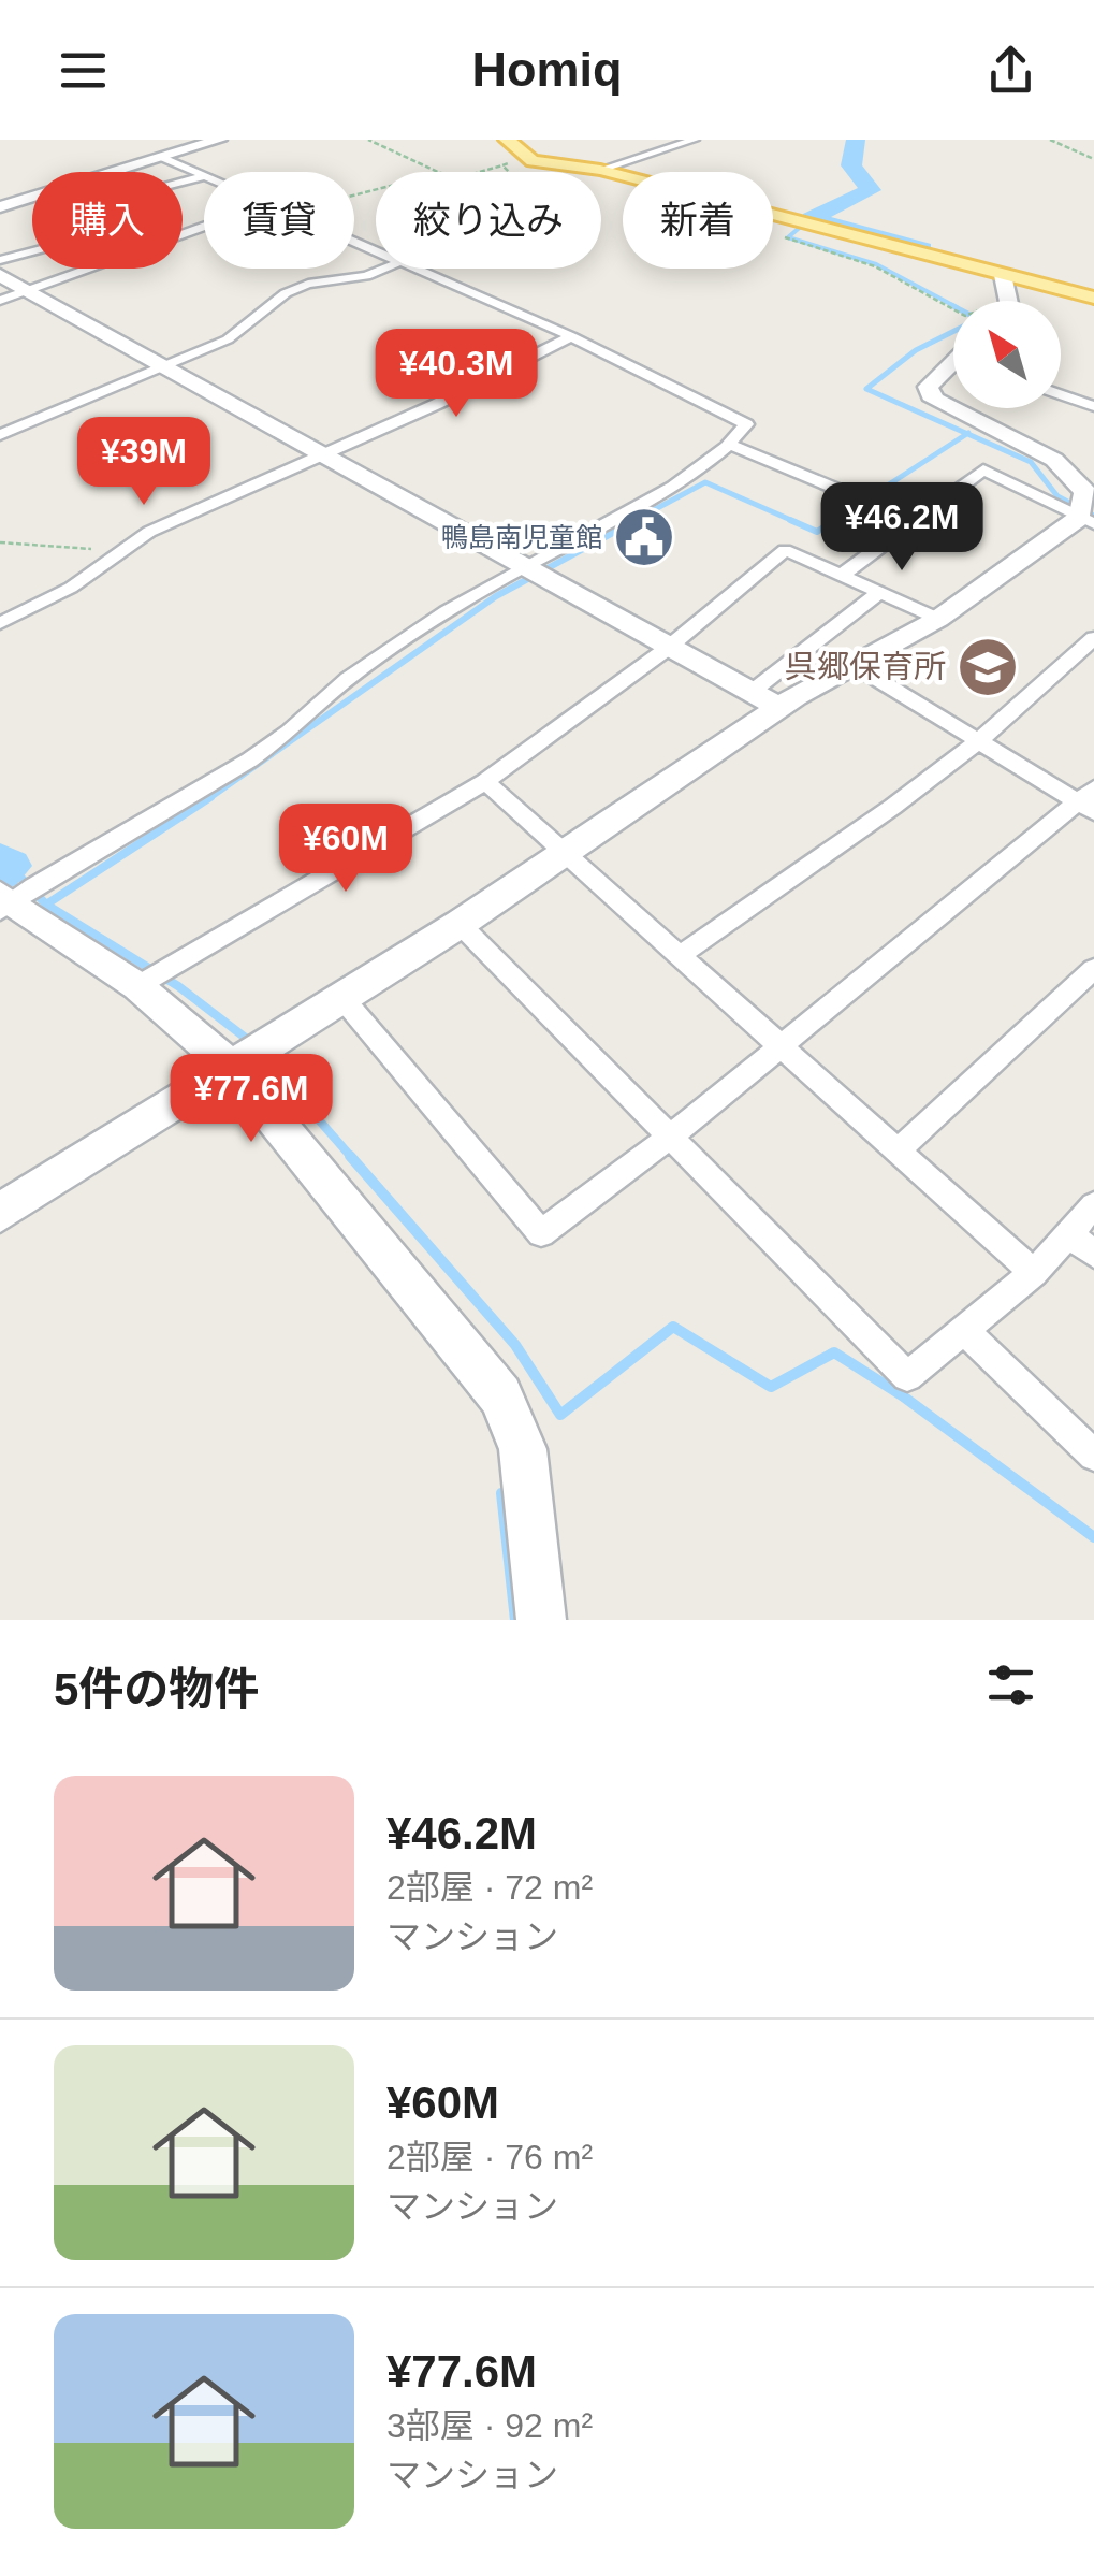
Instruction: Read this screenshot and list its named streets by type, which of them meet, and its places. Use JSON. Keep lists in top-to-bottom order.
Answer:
{
  "places": {
    "public building": ["鴨島南児童館"],
    "school or university": ["呉郷保育所"]
  },
  "north": "top left",
  "page": {
    "header": "Homiq",
    "chip": [
      "購入",
      "賃貸",
      "絞り込み",
      "新着"
    ],
    "price": [
      "¥40.3M",
      "¥39M",
      "¥46.2M",
      "¥60M",
      "¥77.6M"
    ],
    "heading": "5件の物件",
    "list": [
      {
        "name": "¥46.2M",
        "note": "2部屋 · 72 m² · マンション"
      },
      {
        "name": "¥60M",
        "note": "2部屋 · 76 m² · マンション"
      },
      {
        "name": "¥77.6M",
        "note": "3部屋 · 92 m² · マンション"
      }
    ]
  }
}
